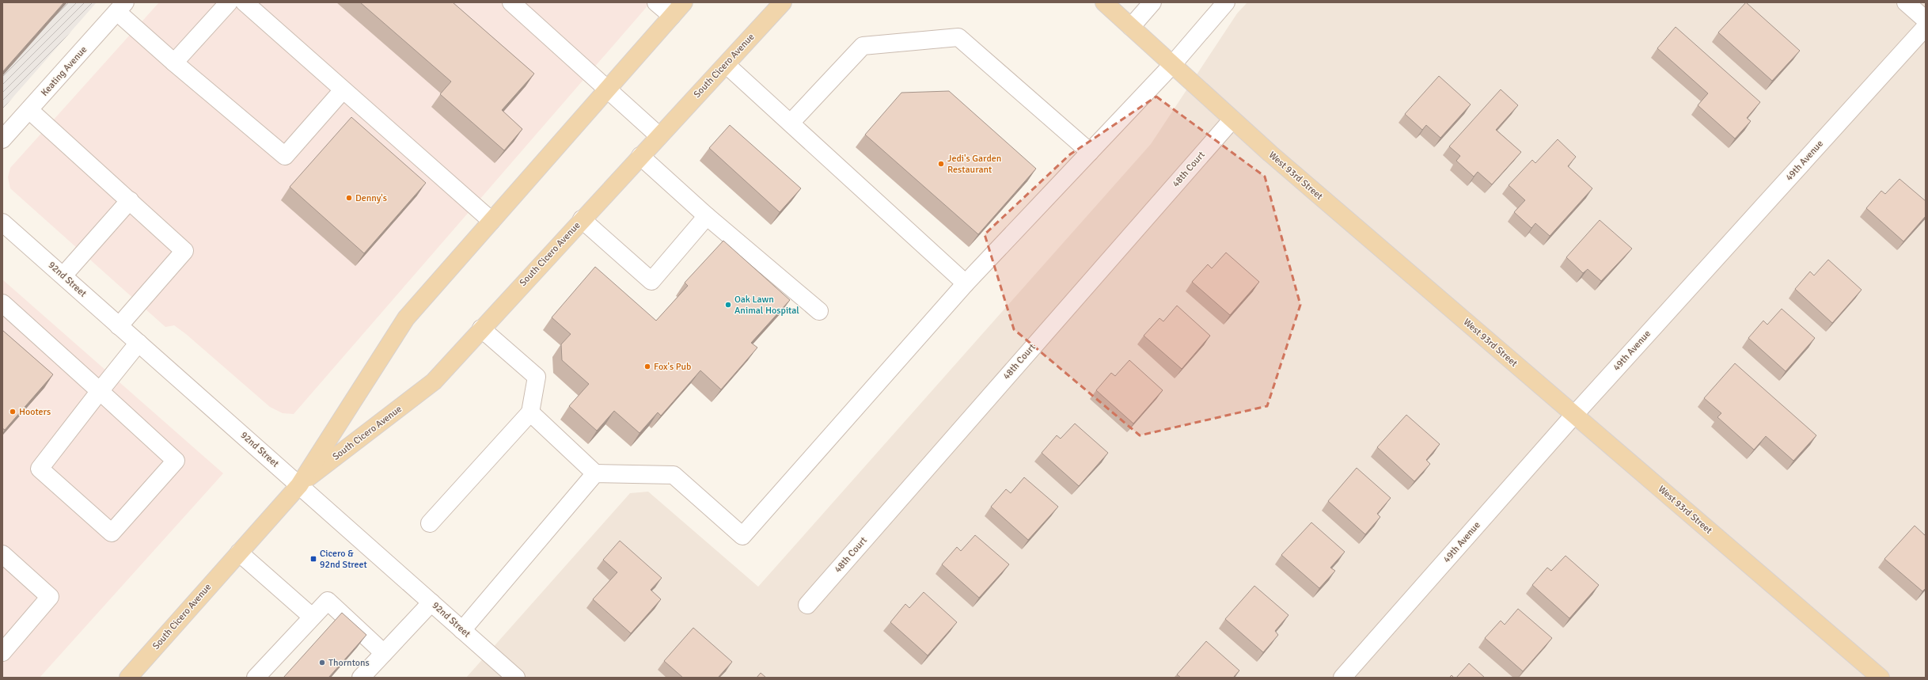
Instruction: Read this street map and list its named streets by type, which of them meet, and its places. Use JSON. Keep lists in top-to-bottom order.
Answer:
{
  "streets": {
    "main road": ["South Cicero Avenue", "West 93rd Street"],
    "street": [
      "Keating Avenue",
      "49th Avenue",
      "48th Court",
      "92nd Street"
    ]
  },
  "crossings": [
    ["South Cicero Avenue", "92nd Street"],
    ["49th Avenue", "West 93rd Street"],
    ["48th Court", "West 93rd Street"]
  ],
  "places": {
    "other": [
      "Jedi's Garden Restaurant",
      "Denny's",
      "Oak Lawn Animal Hospital",
      "Fox's Pub",
      "Hooters",
      "Thorntons"
    ],
    "transit": ["Cicero & 92nd Street"]
  }
}
